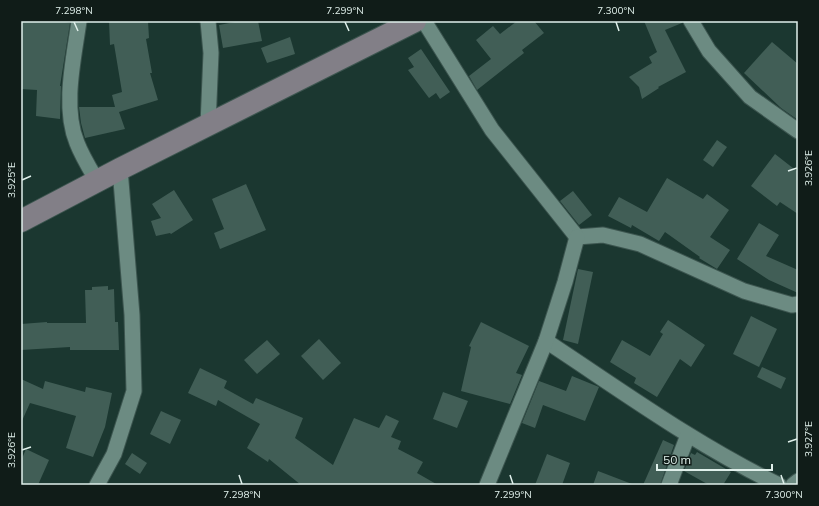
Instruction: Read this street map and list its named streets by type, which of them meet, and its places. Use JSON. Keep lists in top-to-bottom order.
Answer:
{
  "scale_bar": "50 m",
  "coordinates": [
    "7.298°N",
    "7.299°N",
    "7.300°N",
    "3.926°E",
    "3.925°E",
    "3.927°E"
  ]
}
